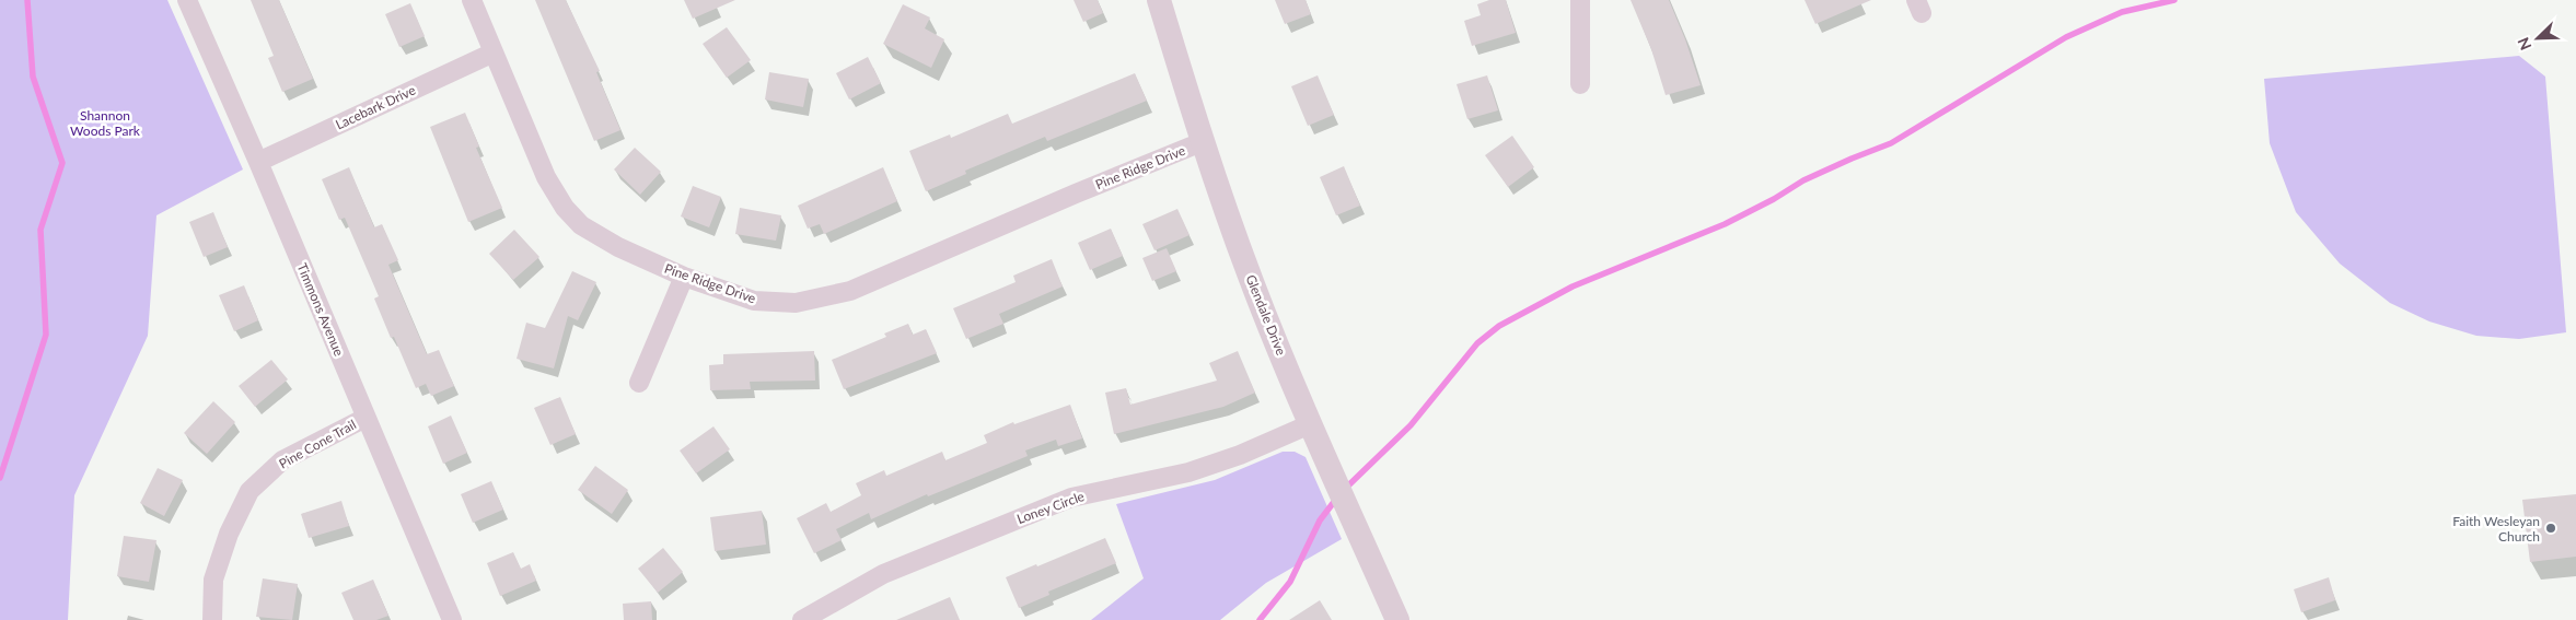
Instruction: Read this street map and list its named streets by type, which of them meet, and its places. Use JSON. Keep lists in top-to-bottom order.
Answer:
{
  "streets": {
    "street": [
      "Lacebark Drive",
      "Pine Ridge Drive",
      "Timmons Avenue",
      "Glendale Drive",
      "Pine Cone Trail",
      "Loney Circle"
    ]
  },
  "crossings": [
    ["Lacebark Drive", "Pine Ridge Drive"],
    ["Lacebark Drive", "Timmons Avenue"],
    ["Pine Ridge Drive", "Glendale Drive"],
    ["Timmons Avenue", "Pine Cone Trail"],
    ["Glendale Drive", "Loney Circle"]
  ],
  "parks": ["Shannon Woods Park"],
  "places": ["Faith Wesleyan Church"],
  "north": "bottom left"
}
